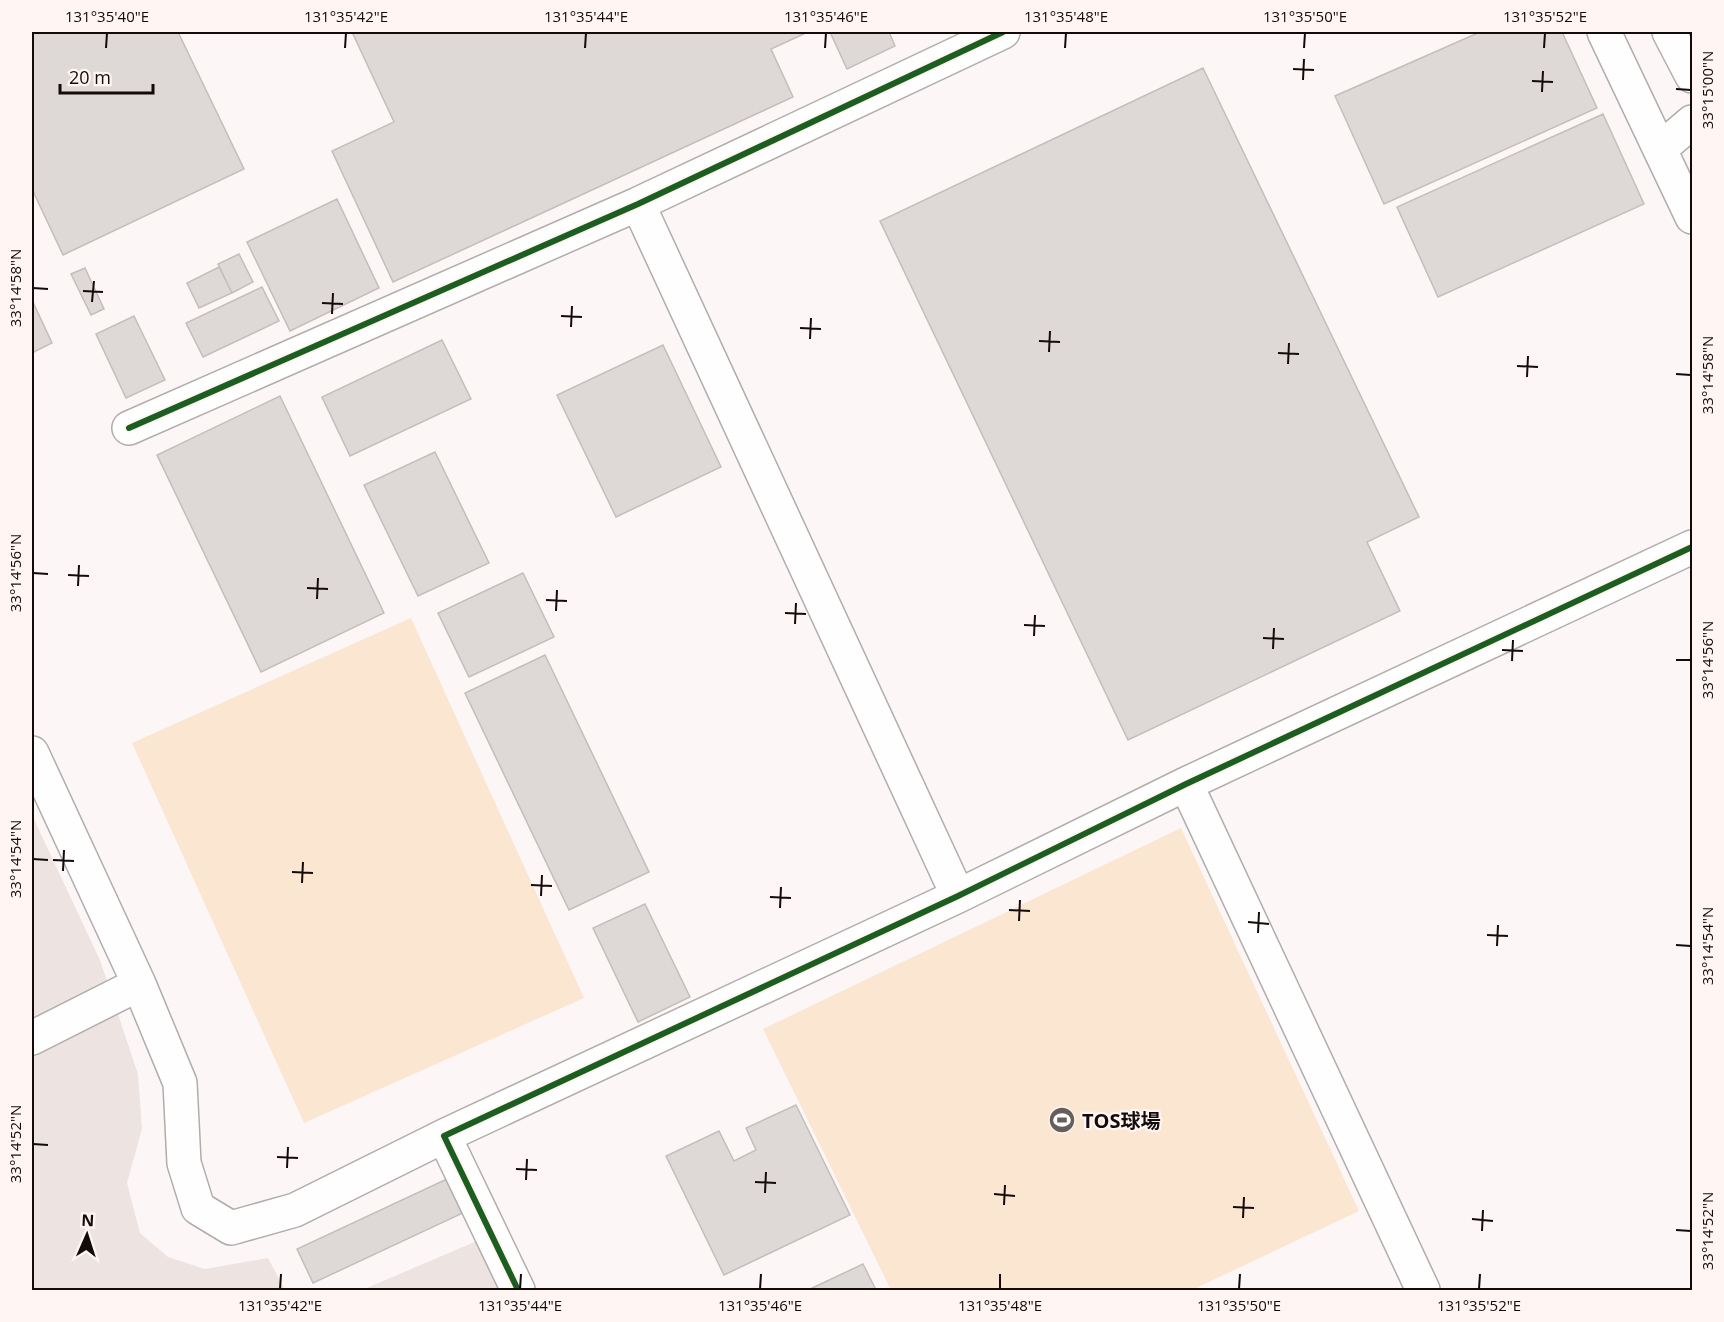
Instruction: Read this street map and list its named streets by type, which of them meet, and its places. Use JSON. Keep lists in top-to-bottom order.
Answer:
{
  "places": {
    "sports": ["TOS球場"]
  },
  "scale_bar": "20 m",
  "north": "top",
  "coordinates": [
    "131°35'40\"E",
    "131°35'42\"E",
    "131°35'44\"E",
    "131°35'46\"E",
    "131°35'48\"E",
    "131°35'50\"E",
    "131°35'52\"E",
    "33°15'00\"N",
    "33°14'58\"N",
    "33°14'56\"N",
    "33°14'54\"N",
    "33°14'52\"N"
  ]
}
